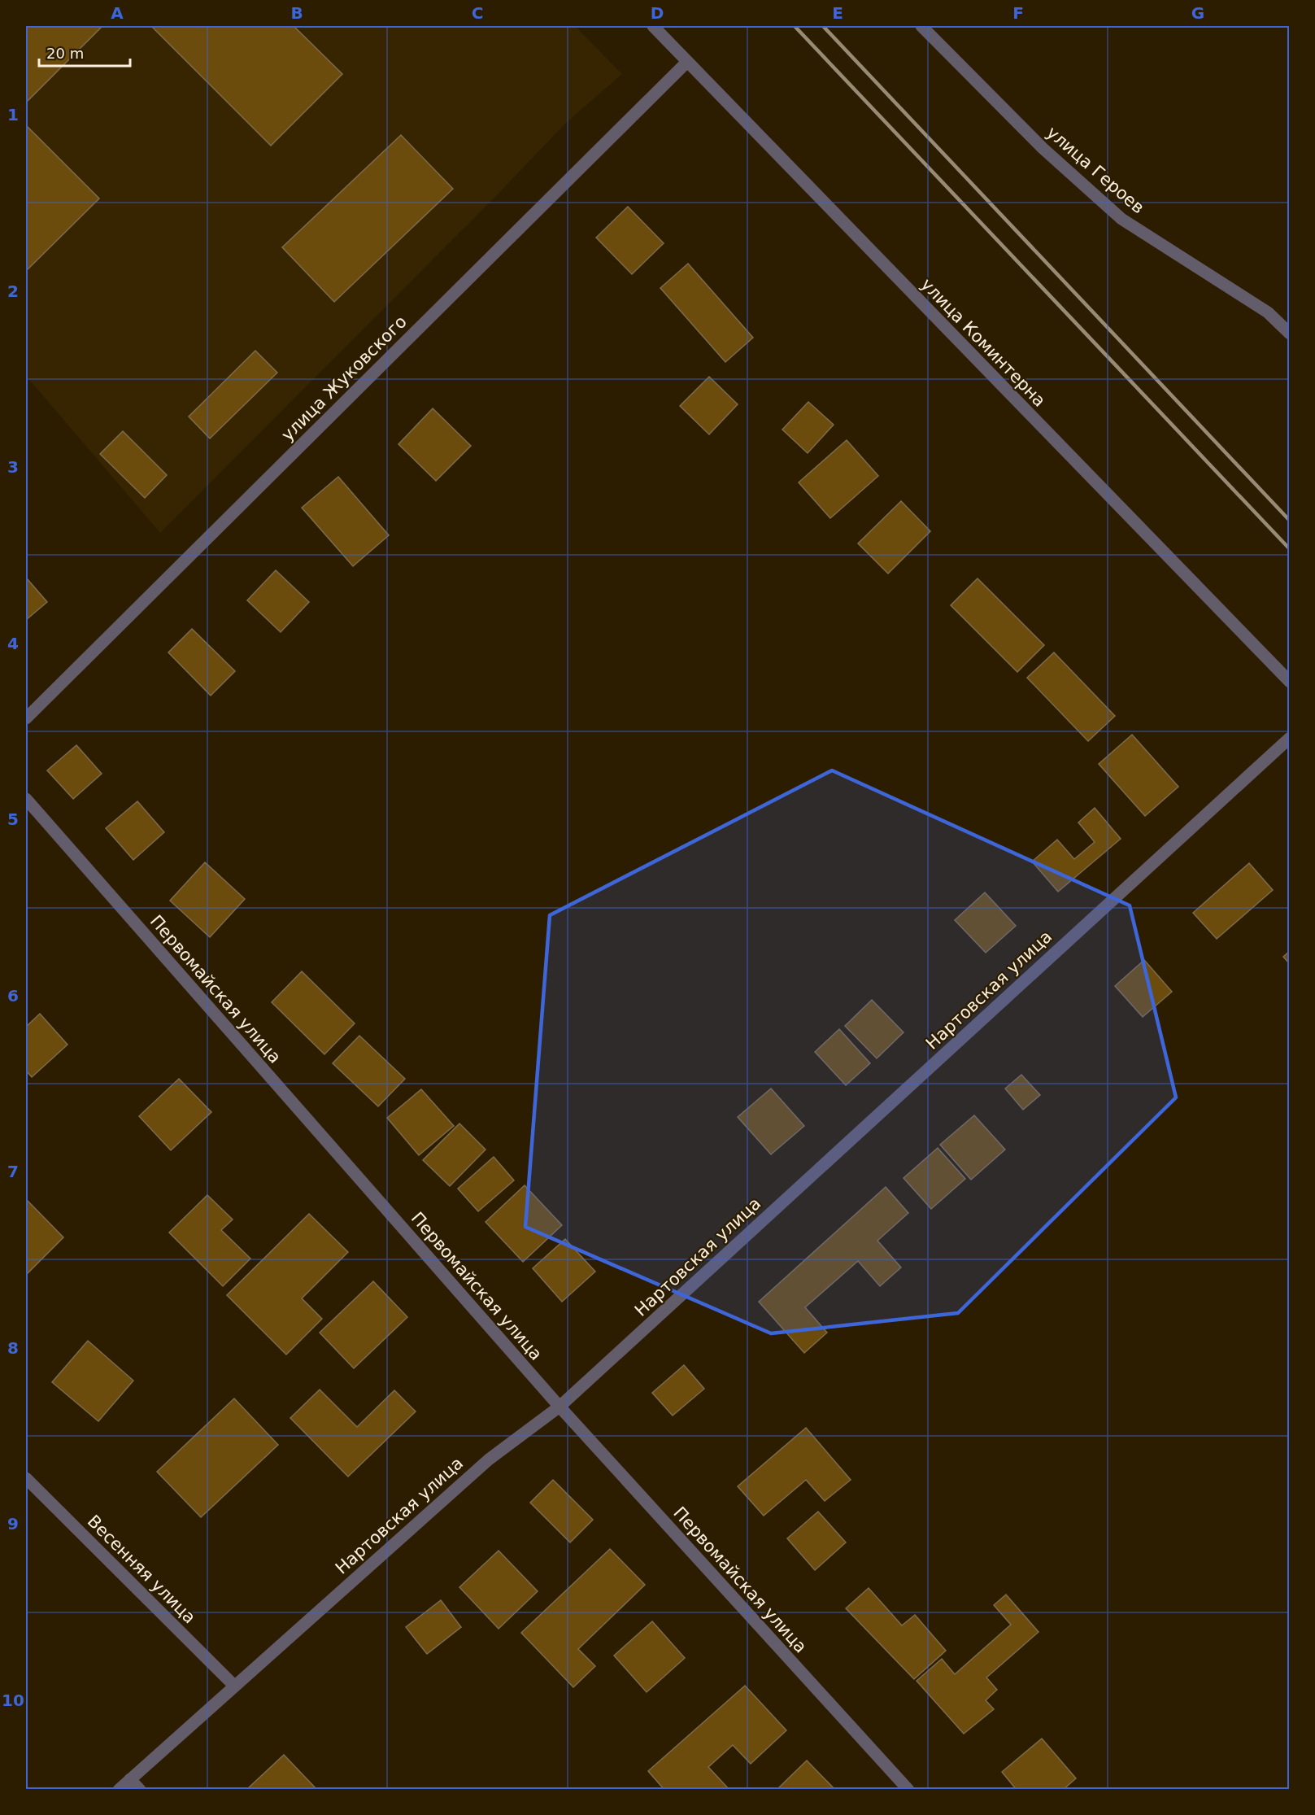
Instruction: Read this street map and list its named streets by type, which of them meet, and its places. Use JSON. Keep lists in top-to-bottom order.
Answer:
{
  "streets": {
    "street": [
      "улица Героев",
      "улица Коминтерна",
      "улица Жуковского",
      "Первомайская улица",
      "Нартовская улица",
      "Весенняя улица"
    ]
  },
  "crossings": [
    ["улица Коминтерна", "улица Жуковского"],
    ["Первомайская улица", "Нартовская улица"],
    ["Нартовская улица", "Весенняя улица"]
  ],
  "scale_bar": "20 m",
  "grid": {
    "columns": [
      "A",
      "B",
      "C",
      "D",
      "E",
      "F",
      "G"
    ],
    "rows": [
      "1",
      "2",
      "3",
      "4",
      "5",
      "6",
      "7",
      "8",
      "9",
      "10"
    ]
  }
}
